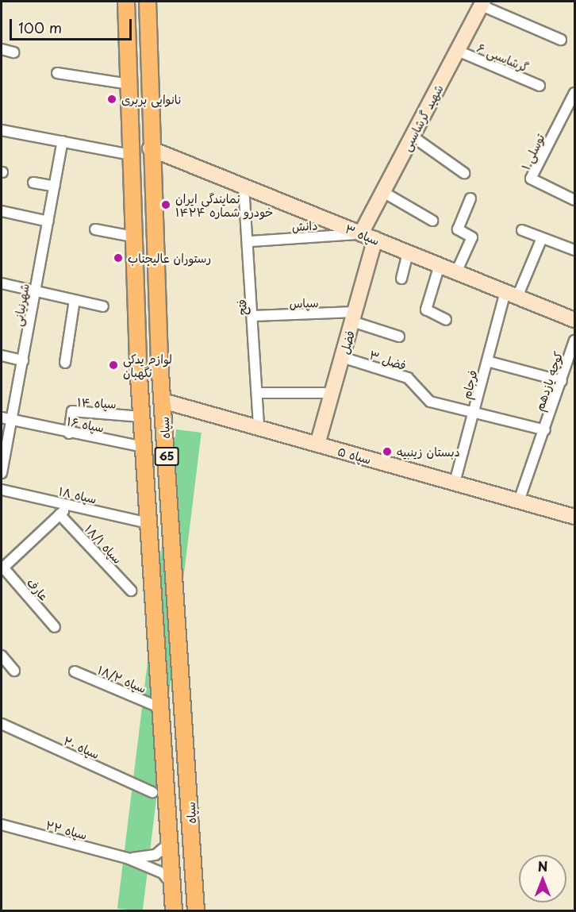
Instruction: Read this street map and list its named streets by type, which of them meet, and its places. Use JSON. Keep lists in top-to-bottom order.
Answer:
{
  "streets": {
    "main road": ["سپاه", "65"],
    "street": [
      "گرشاسبی ۶",
      "شهید گرشاسبی",
      "توسلی ۱",
      "دانش",
      "سپاه ۳",
      "سپاس",
      "شهرنیانی",
      "فتح",
      "فضل",
      "فضل ۳",
      "کوچه یازدهم",
      "فرجام",
      "سپاه ۱۴",
      "سپاه ۱۶",
      "سپاه ۵",
      "سپاه ۱۸",
      "سپاه ۱۸/۱",
      "عارف",
      "سپاه ۱۸/۲",
      "سپاه ۲۰",
      "سپاه ۲۲"
    ]
  },
  "crossings": [
    ["گرشاسبی ۶", "شهید گرشاسبی"],
    ["شهید گرشاسبی", "دانش"],
    ["شهید گرشاسبی", "سپاه ۳"],
    ["دانش", "سپاه ۳"],
    ["دانش", "فتح"],
    ["سپاه ۳", "فتح"],
    ["سپاه ۳", "فضل"],
    ["سپاه ۳", "فرجام"],
    ["سپاه ۳", "سپاه"],
    ["سپاس", "فتح"],
    ["سپاس", "فضل"],
    ["شهرنیانی", "سپاه ۱۶"],
    ["فتح", "سپاه ۵"],
    ["فضل", "فضل ۳"],
    ["فضل", "سپاه ۵"],
    ["فضل ۳", "کوچه یازدهم"],
    ["فضل ۳", "فرجام"],
    ["کوچه یازدهم", "سپاه ۵"],
    ["فرجام", "سپاه ۵"],
    ["سپاه ۱۴", "سپاه ۱۶"],
    ["سپاه ۱۴", "سپاه"],
    ["سپاه ۱۶", "سپاه"],
    ["سپاه", "سپاه ۵"],
    ["سپاه", "سپاه ۱۸"],
    ["سپاه", "سپاه ۱۸/۲"]
  ],
  "places": [
    "نانوایی بربری",
    "نمایندگی ایران خودرو شماره ۱۴۲۴",
    "رستوران عالیجناب",
    "لوازم یدکی نگهبان",
    "دبستان زینبیه"
  ],
  "scale_bar": "100 m",
  "north": "top"
}
